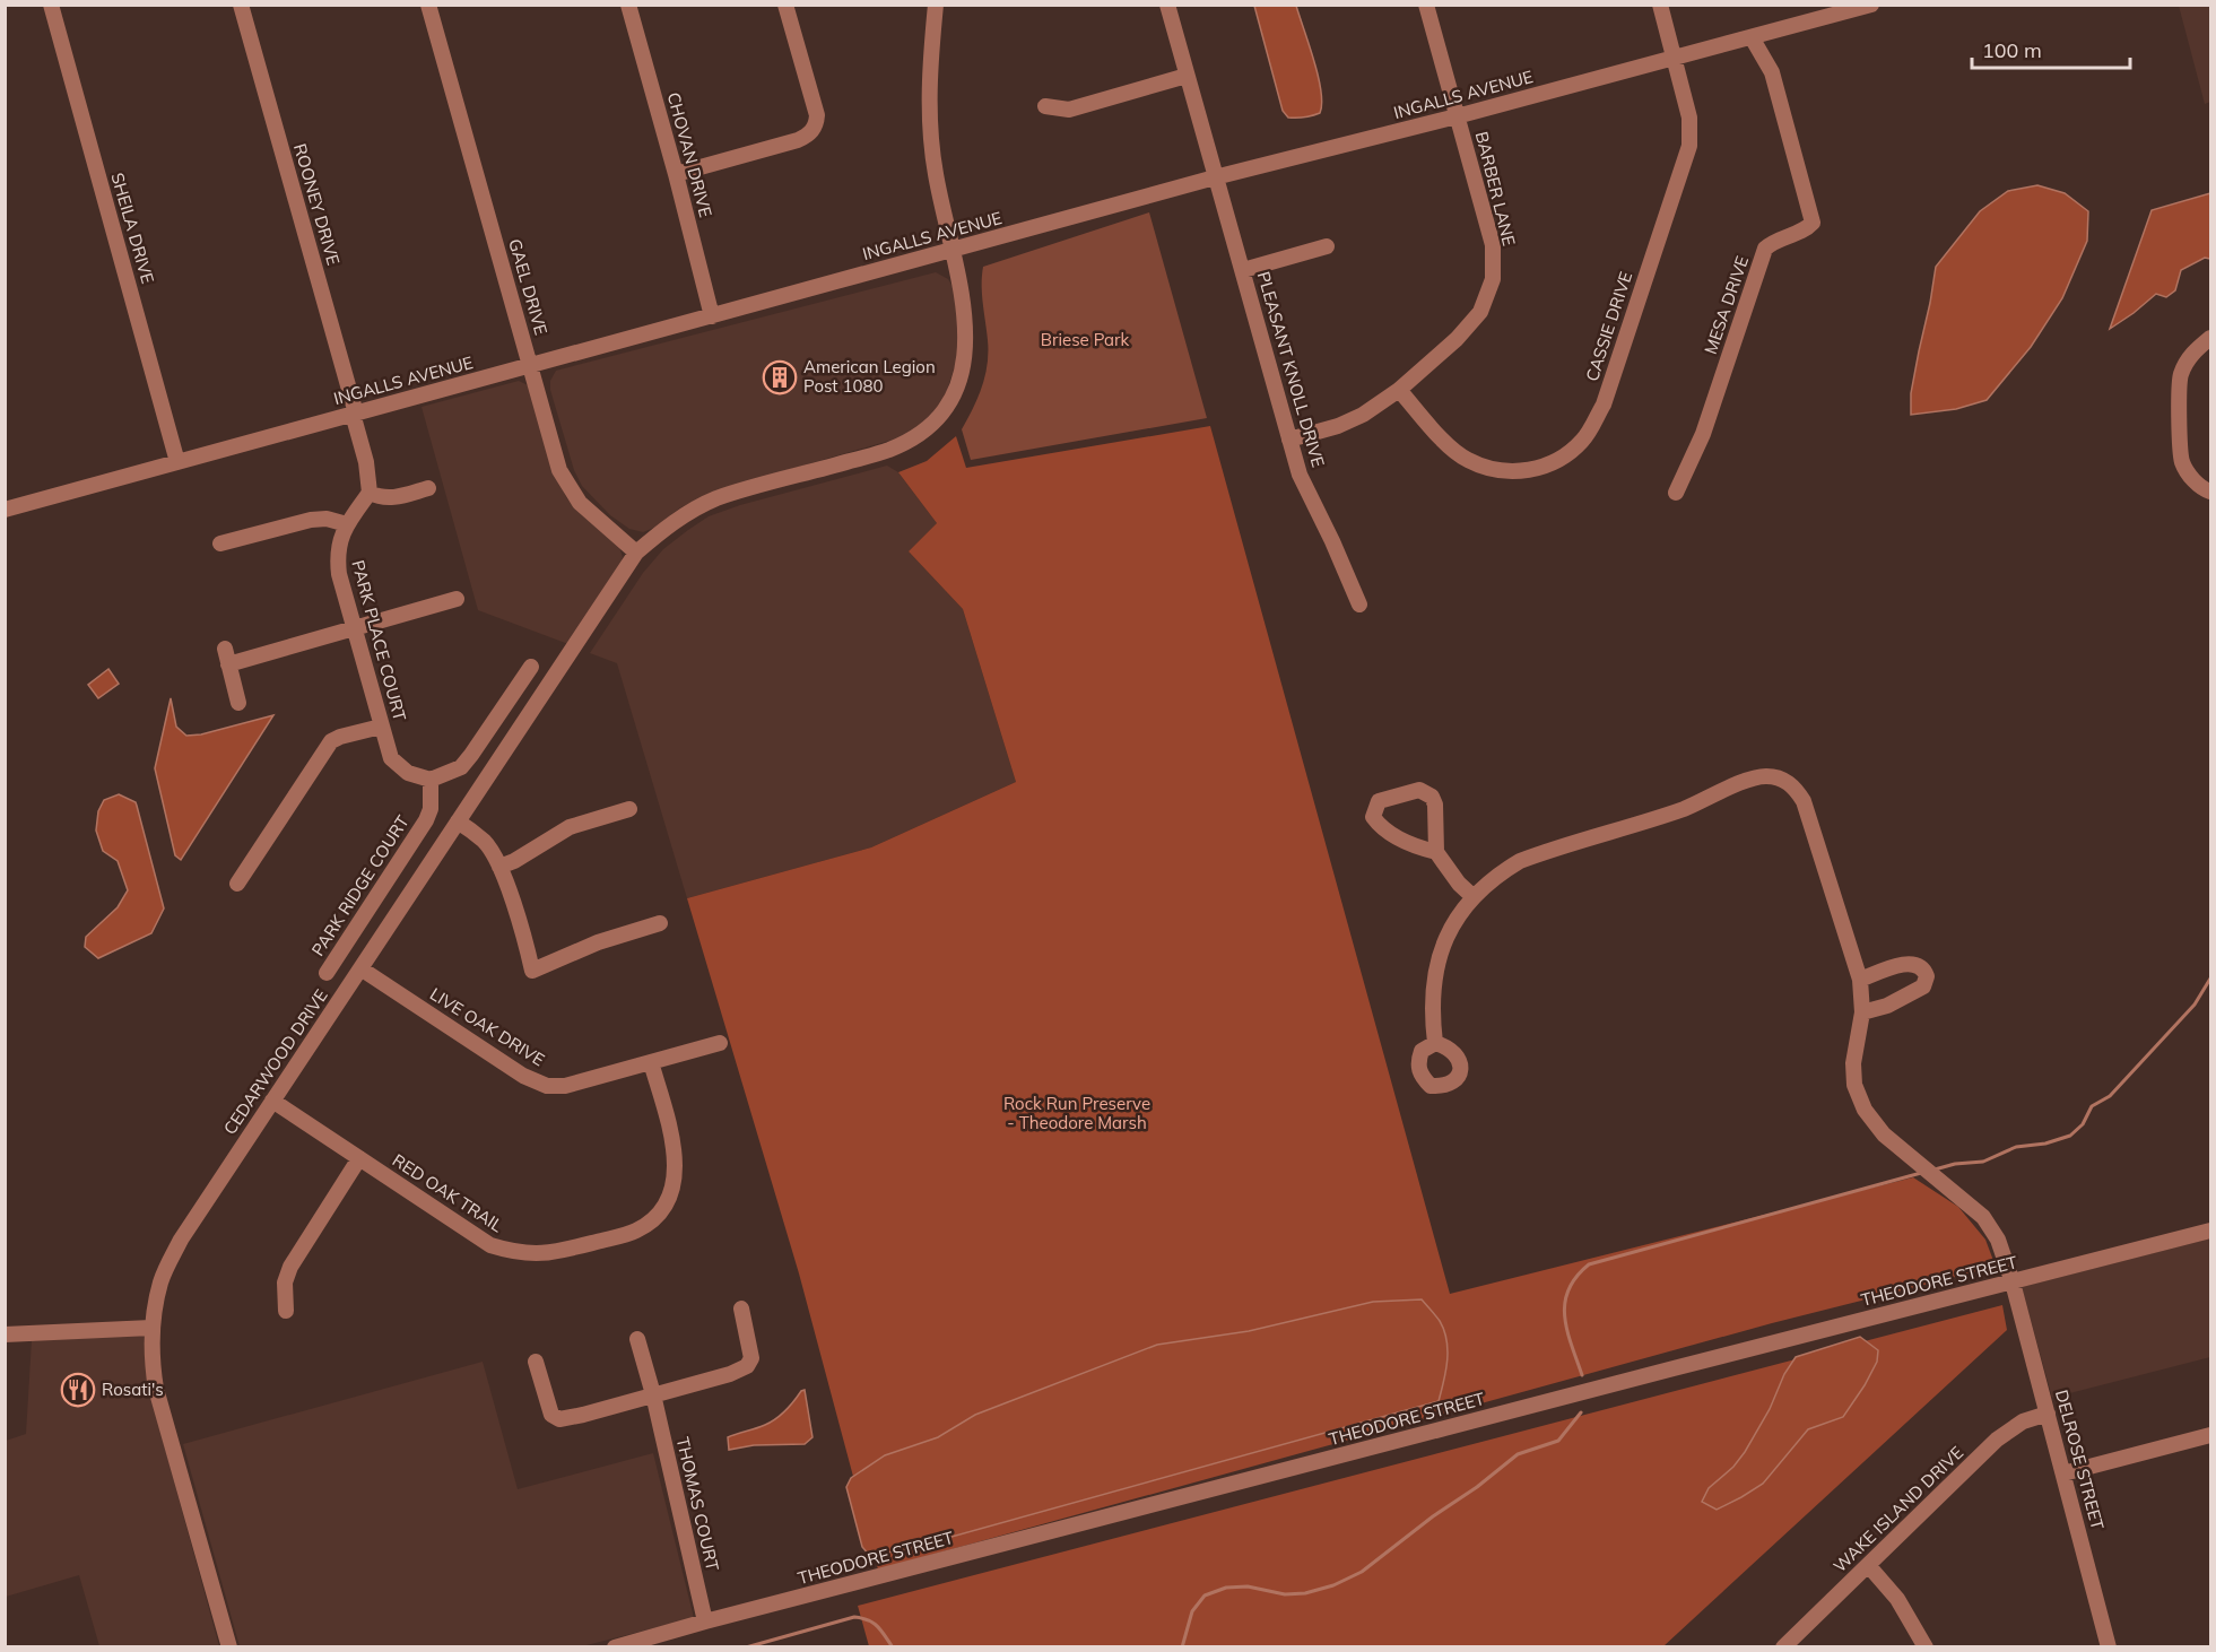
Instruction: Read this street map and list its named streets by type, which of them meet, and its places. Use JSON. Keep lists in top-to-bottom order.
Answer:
{
  "streets": {
    "street": [
      "INGALLS AVENUE",
      "CHOVAN DRIVE",
      "BARBER LANE",
      "ROONEY DRIVE",
      "SHEILA DRIVE",
      "GAEL DRIVE",
      "MESA DRIVE",
      "CASSIE DRIVE",
      "PLEASANT KNOLL DRIVE",
      "PARK PLACE COURT",
      "PARK RIDGE COURT",
      "LIVE OAK DRIVE",
      "CEDARWOOD DRIVE",
      "RED OAK TRAIL",
      "THEODORE STREET",
      "DELROSE STREET",
      "THOMAS COURT",
      "WAKE ISLAND DRIVE"
    ]
  },
  "crossings": [
    ["INGALLS AVENUE", "CHOVAN DRIVE"],
    ["INGALLS AVENUE", "BARBER LANE"],
    ["INGALLS AVENUE", "ROONEY DRIVE"],
    ["INGALLS AVENUE", "SHEILA DRIVE"],
    ["INGALLS AVENUE", "GAEL DRIVE"],
    ["INGALLS AVENUE", "MESA DRIVE"],
    ["INGALLS AVENUE", "CASSIE DRIVE"],
    ["INGALLS AVENUE", "PLEASANT KNOLL DRIVE"],
    ["INGALLS AVENUE", "CEDARWOOD DRIVE"],
    ["BARBER LANE", "CASSIE DRIVE"],
    ["BARBER LANE", "PLEASANT KNOLL DRIVE"],
    ["GAEL DRIVE", "CEDARWOOD DRIVE"],
    ["PARK PLACE COURT", "PARK RIDGE COURT"],
    ["LIVE OAK DRIVE", "CEDARWOOD DRIVE"],
    ["LIVE OAK DRIVE", "RED OAK TRAIL"],
    ["CEDARWOOD DRIVE", "RED OAK TRAIL"],
    ["THEODORE STREET", "DELROSE STREET"],
    ["THEODORE STREET", "THOMAS COURT"],
    ["DELROSE STREET", "WAKE ISLAND DRIVE"]
  ],
  "parks": ["Briese Park", "Rock Run Preserve - Theodore Marsh"],
  "places": {
    "building": ["American Legion Post 1080"],
    "restaurant": ["Rosati's"]
  },
  "scale_bar": "100 m"
}
